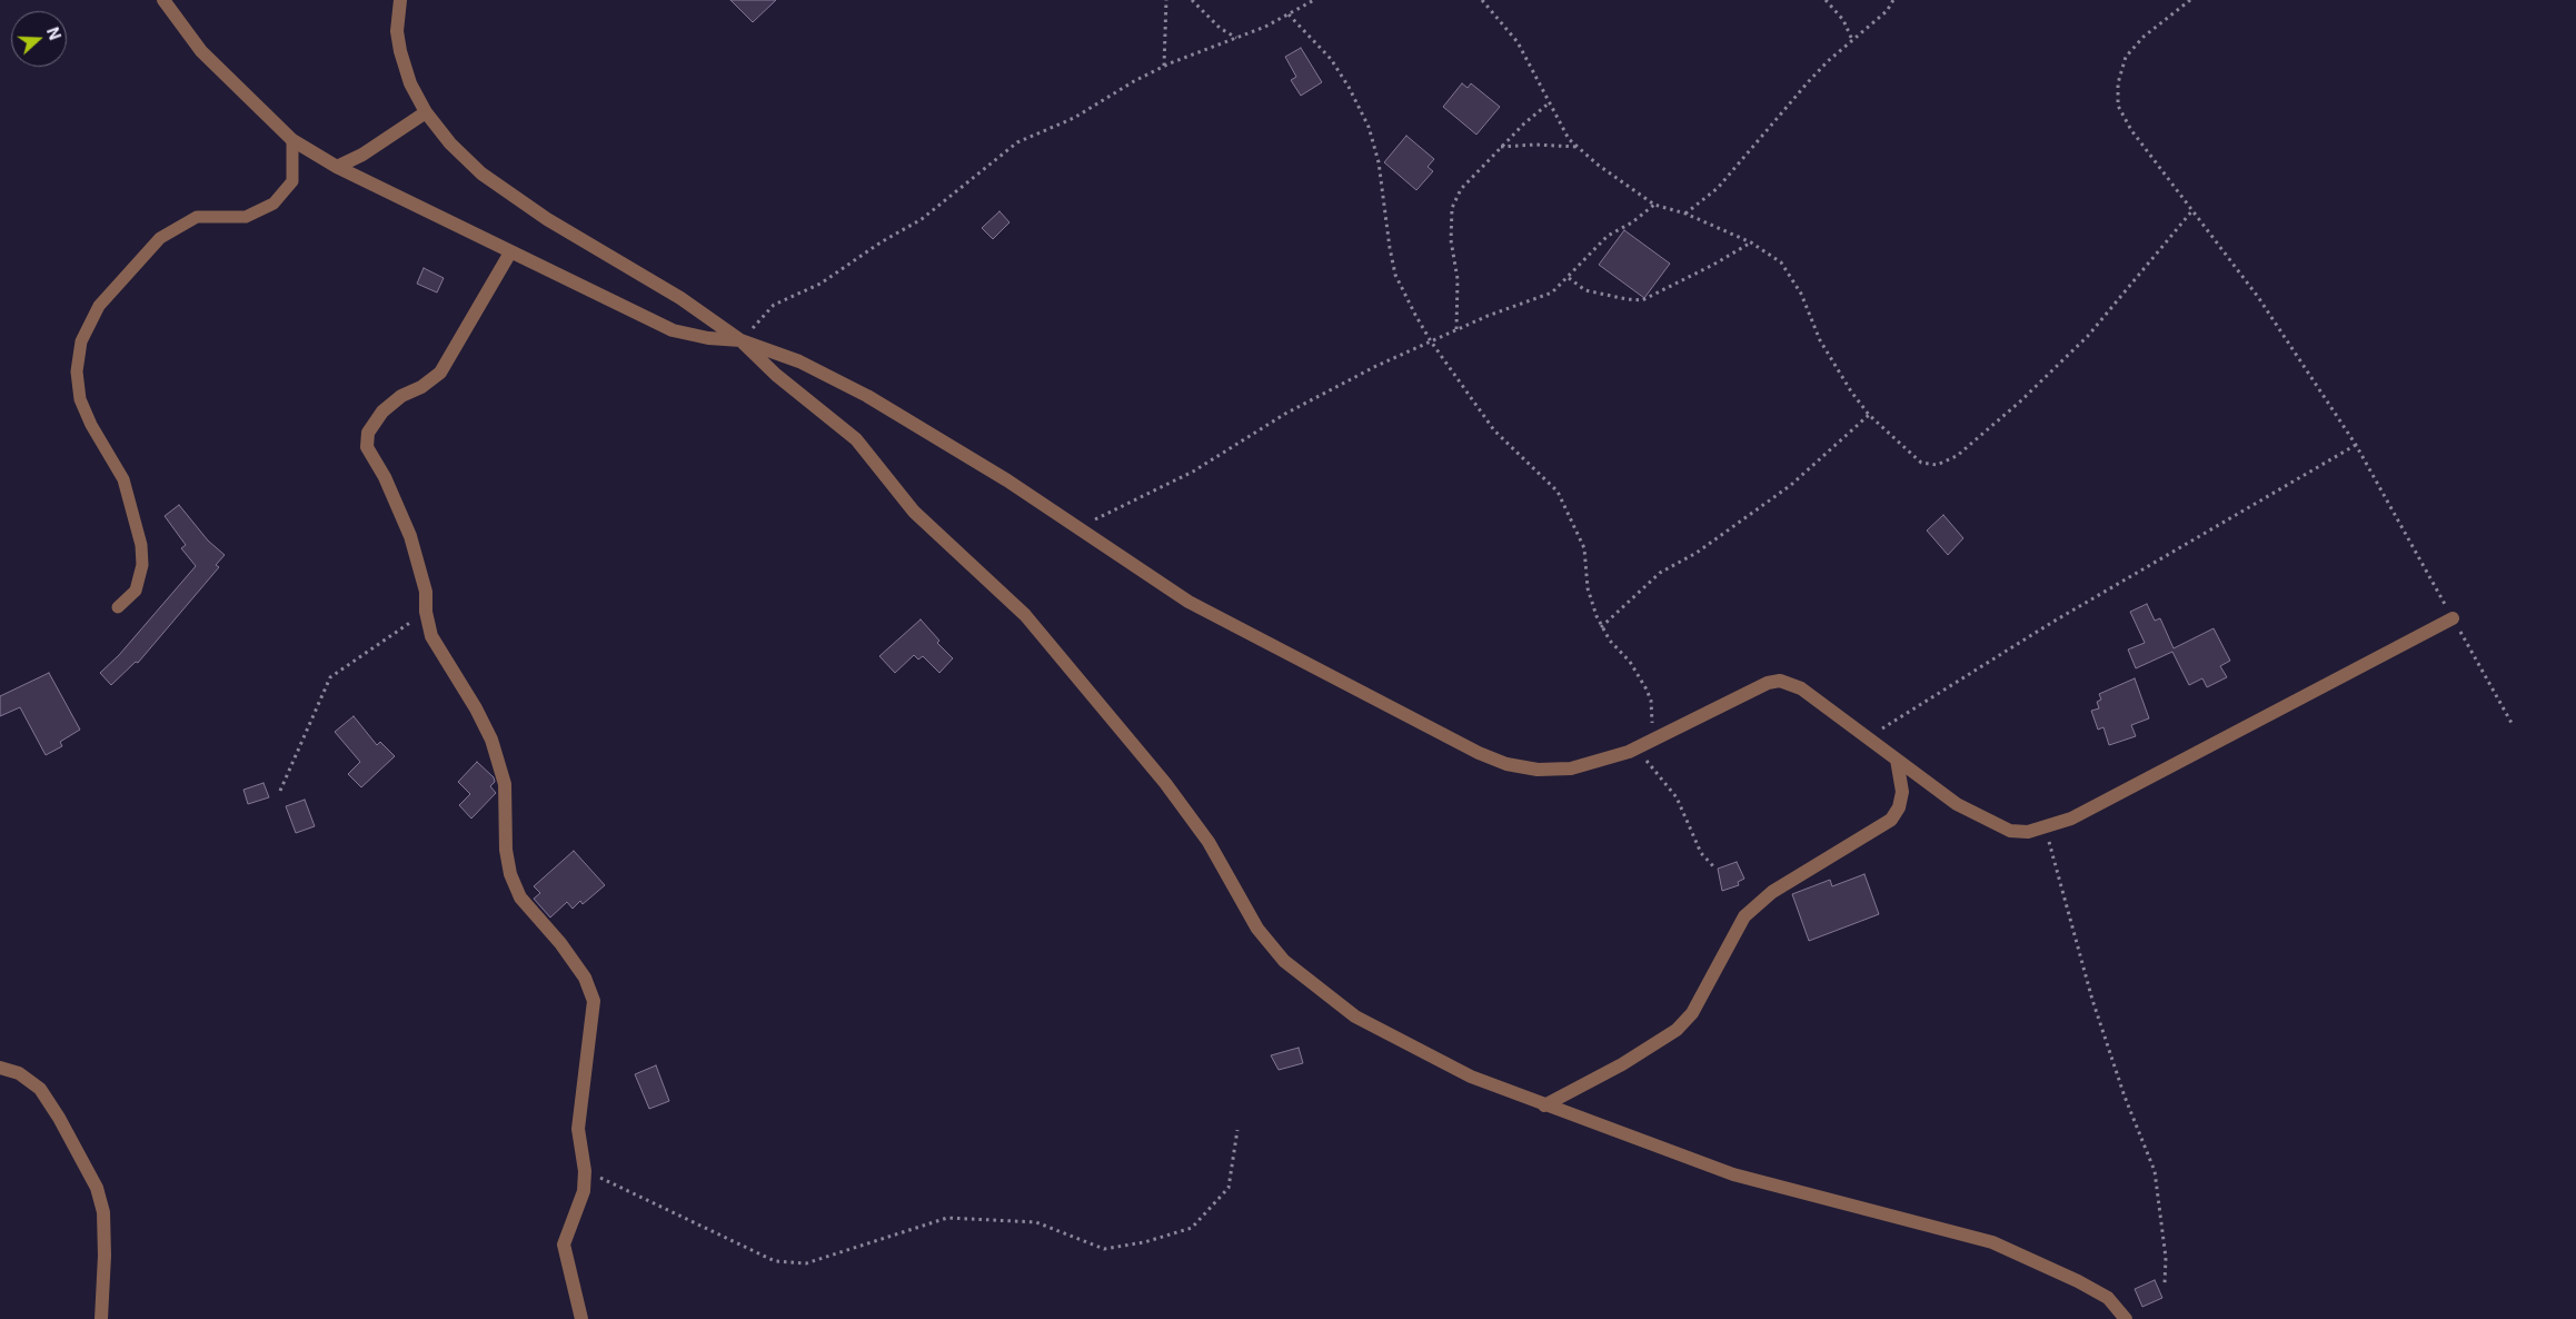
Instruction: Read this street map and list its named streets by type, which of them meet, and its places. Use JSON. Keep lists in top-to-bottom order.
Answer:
{
  "north": "right"
}
